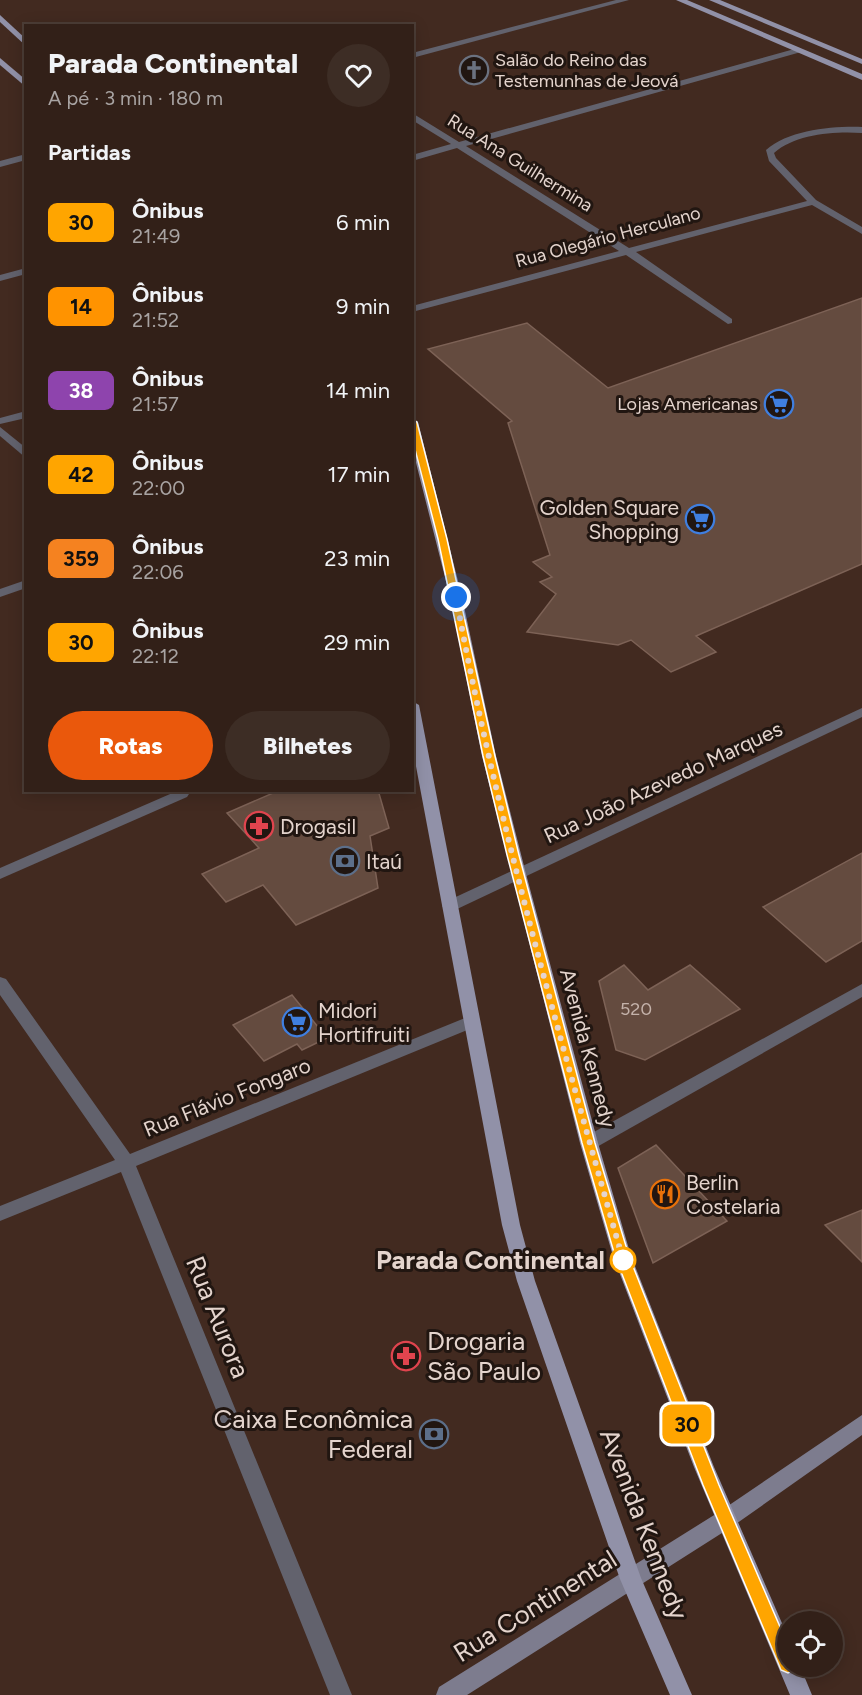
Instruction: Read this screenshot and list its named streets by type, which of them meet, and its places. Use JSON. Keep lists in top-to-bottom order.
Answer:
{
  "streets": {
    "main road": ["Avenida Kennedy"],
    "street": [
      "Rua Ana Guilhermina",
      "Rua Olegário Herculano",
      "Rua João Azevedo Marques",
      "Rua Flávio Fongaro",
      "Rua Aurora",
      "Rua Continental"
    ]
  },
  "crossings": [
    ["Rua Ana Guilhermina", "Rua Olegário Herculano"],
    ["Rua João Azevedo Marques", "Avenida Kennedy"],
    ["Avenida Kennedy", "Rua Flávio Fongaro"],
    ["Avenida Kennedy", "Rua Continental"],
    ["Rua Flávio Fongaro", "Rua Aurora"]
  ],
  "places": {
    "church": ["Salão do Reino das Testemunhas de Jeová"],
    "supermarket": ["Lojas Americanas", "Golden Square Shopping", "Midori Hortifruiti"],
    "pharmacy": ["Drogasil", "Drogaria São Paulo"],
    "bank": ["Itaú", "Caixa Econômica Federal"],
    "restaurant": ["Berlin Costelaria"],
    "other": ["Parada Continental"]
  },
  "lines": ["bus line 30"],
  "house_numbers": ["520"],
  "page": {
    "on_map": "30",
    "heading": [
      ["Parada Continental", "A pé · 3 min · 180 m"],
      "Partidas"
    ],
    "list": [
      {
        "mark": "30",
        "name": "Ônibus",
        "note": "21:49",
        "value": "6 min"
      },
      {
        "mark": "14",
        "name": "Ônibus",
        "note": "21:52",
        "value": "9 min"
      },
      {
        "mark": "38",
        "name": "Ônibus",
        "note": "21:57",
        "value": "14 min"
      },
      {
        "mark": "42",
        "name": "Ônibus",
        "note": "22:00",
        "value": "17 min"
      },
      {
        "mark": "359",
        "name": "Ônibus",
        "note": "22:06",
        "value": "23 min"
      },
      {
        "mark": "30",
        "name": "Ônibus",
        "note": "22:12",
        "value": "29 min"
      }
    ],
    "buttons": ["Rotas", "Bilhetes"]
  }
}
